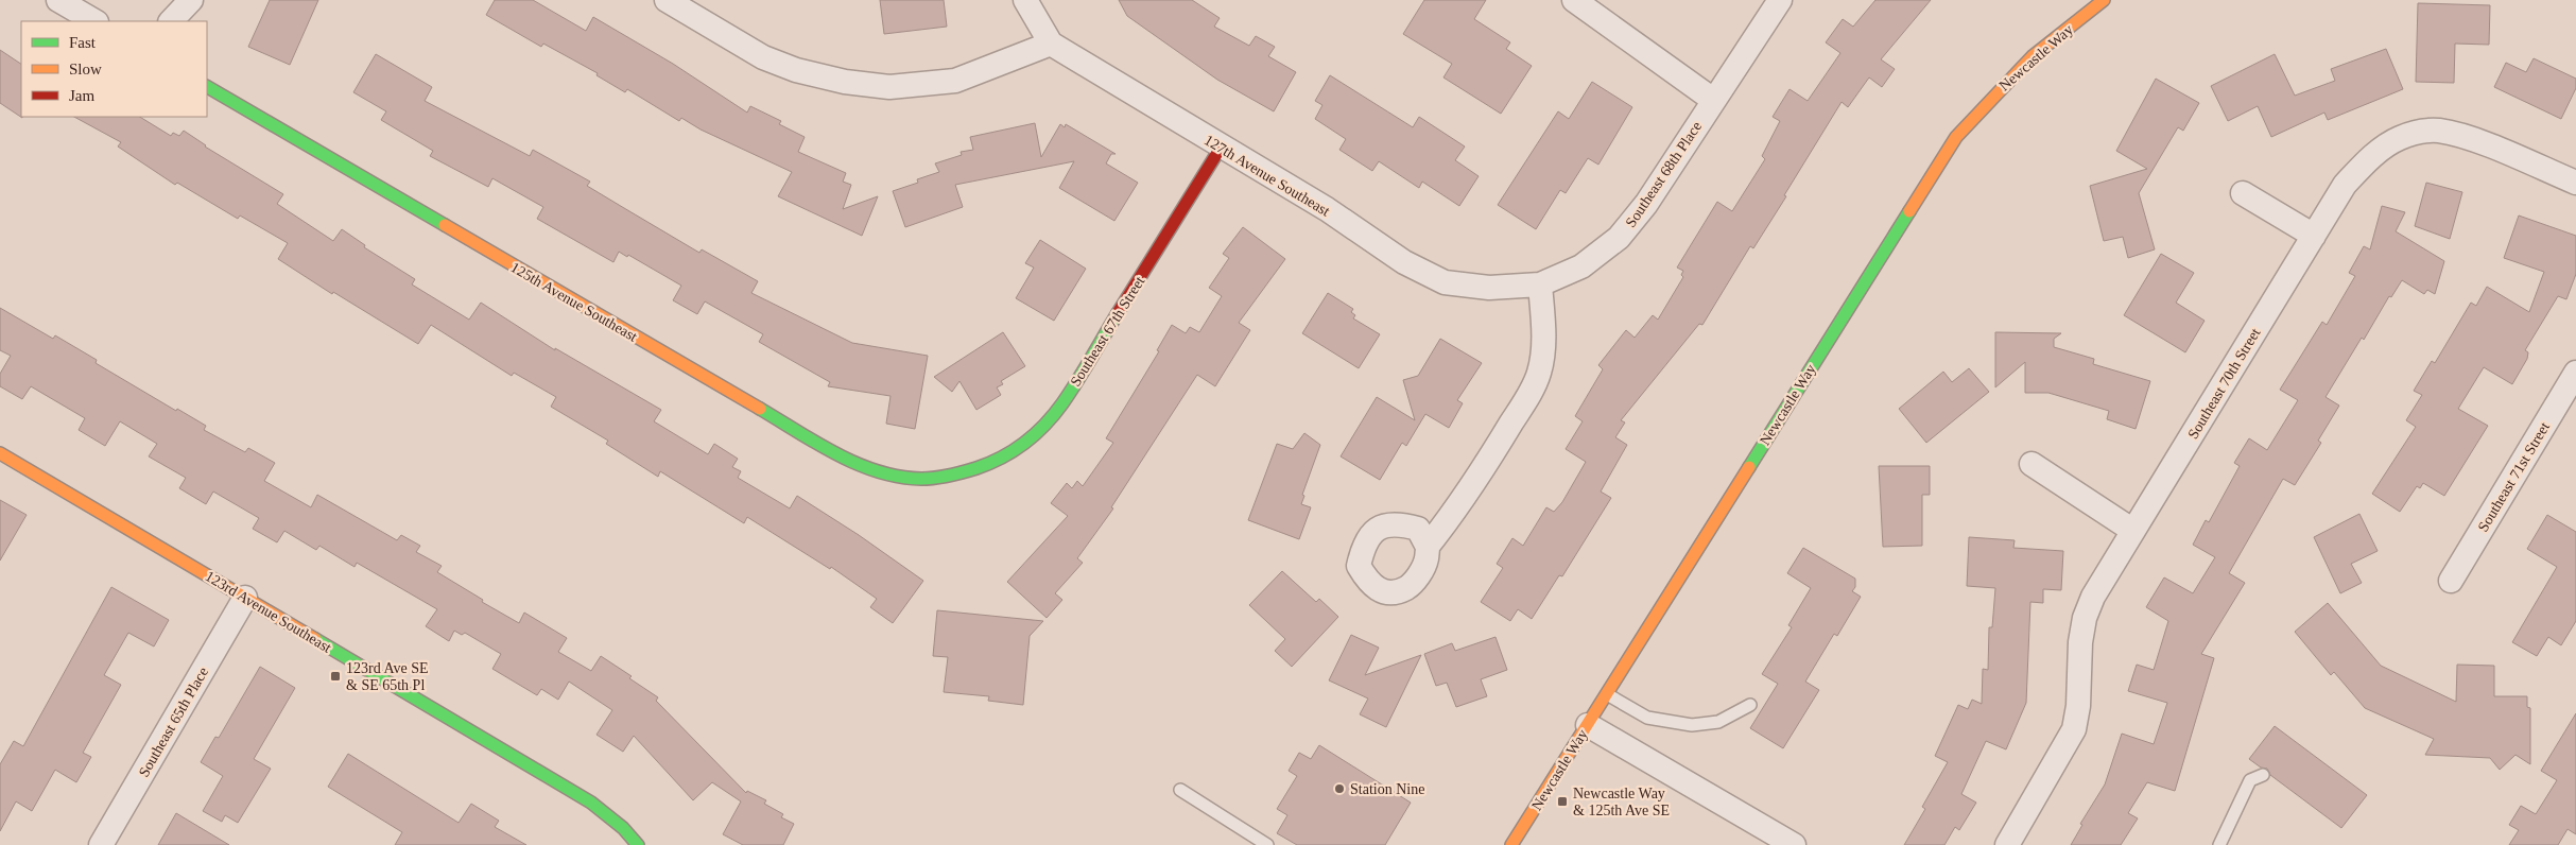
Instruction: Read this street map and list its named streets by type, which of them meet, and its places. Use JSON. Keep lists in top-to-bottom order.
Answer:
{
  "streets": {
    "street": [
      "Newcastle Way",
      "Southeast 68th Place",
      "127th Avenue Southeast",
      "125th Avenue Southeast",
      "Southeast 67th Street",
      "Southeast 70th Street",
      "Southeast 71st Street",
      "123rd Avenue Southeast",
      "Southeast 65th Place"
    ]
  },
  "crossings": [
    ["Southeast 68th Place", "127th Avenue Southeast"],
    ["127th Avenue Southeast", "Southeast 67th Street"],
    ["125th Avenue Southeast", "Southeast 67th Street"],
    ["123rd Avenue Southeast", "Southeast 65th Place"]
  ],
  "places": {
    "transit": ["123rd Ave SE & SE 65th Pl", "Newcastle Way & 125th Ave SE"],
    "other": ["Station Nine"]
  },
  "legend": ["Fast", "Slow", "Jam"]
}
